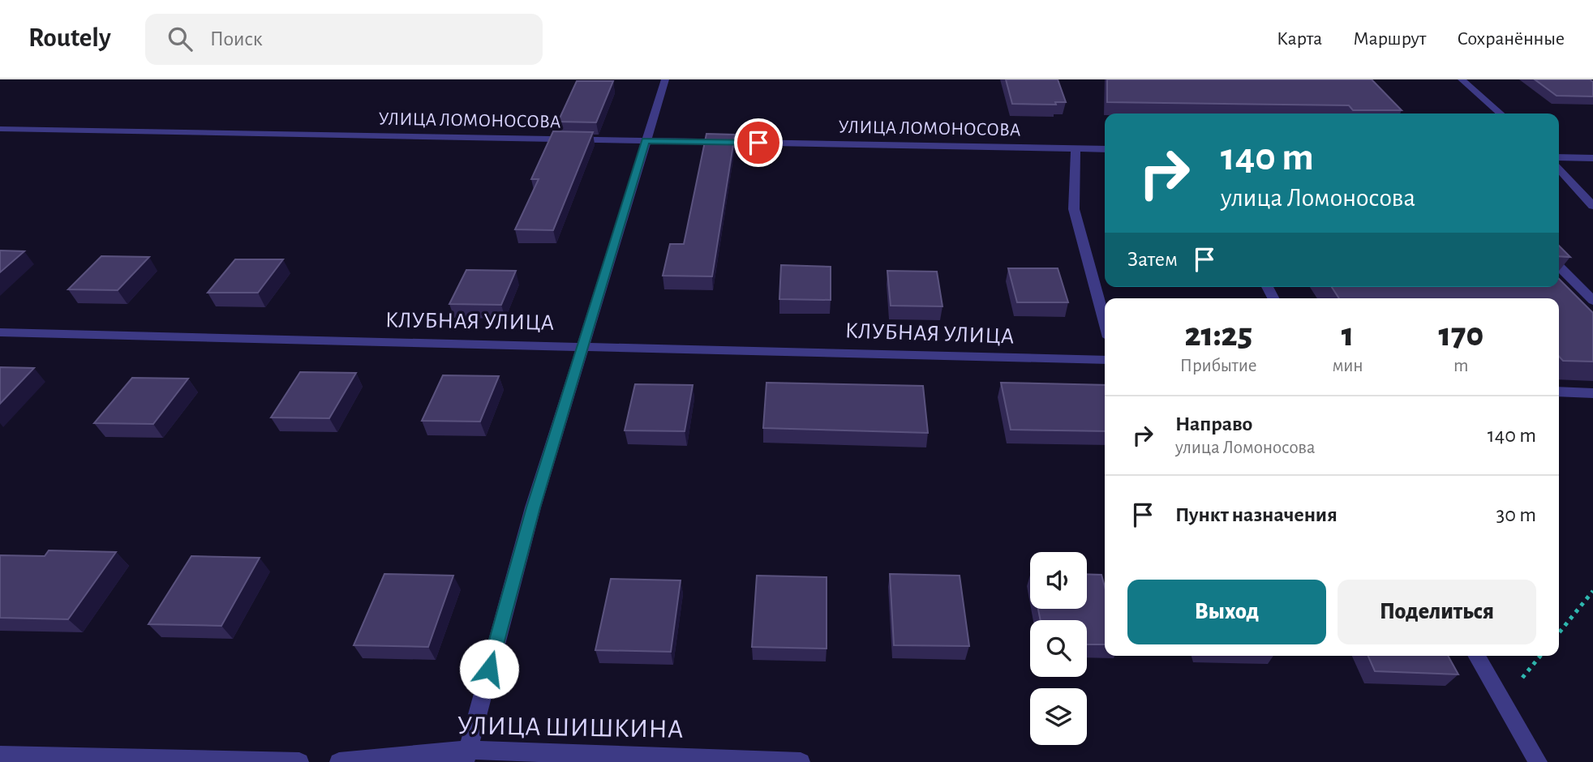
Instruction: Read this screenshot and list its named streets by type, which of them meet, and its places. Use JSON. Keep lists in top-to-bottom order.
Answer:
{
  "streets": {
    "street": ["УЛИЦА ЛОМОНОСОВА", "КЛУБНАЯ УЛИЦА", "УЛИЦА ШИШКИНА"]
  },
  "page": {
    "header": "Routely",
    "search": "Поиск",
    "nav": ["Карта", "Маршрут", "Сохранённые"],
    "turn": ["140 m", "улица Ломоносова"],
    "then": "Затем",
    "eta": [
      "21:25",
      "Прибытие",
      "1",
      "мин",
      "170",
      "m"
    ],
    "list": [
      {
        "name": "Направо",
        "note": "улица Ломоносова",
        "value": "140 m"
      },
      {
        "name": "Пункт назначения",
        "value": "30 m"
      }
    ],
    "buttons": ["Выход", "Поделиться"]
  }
}
